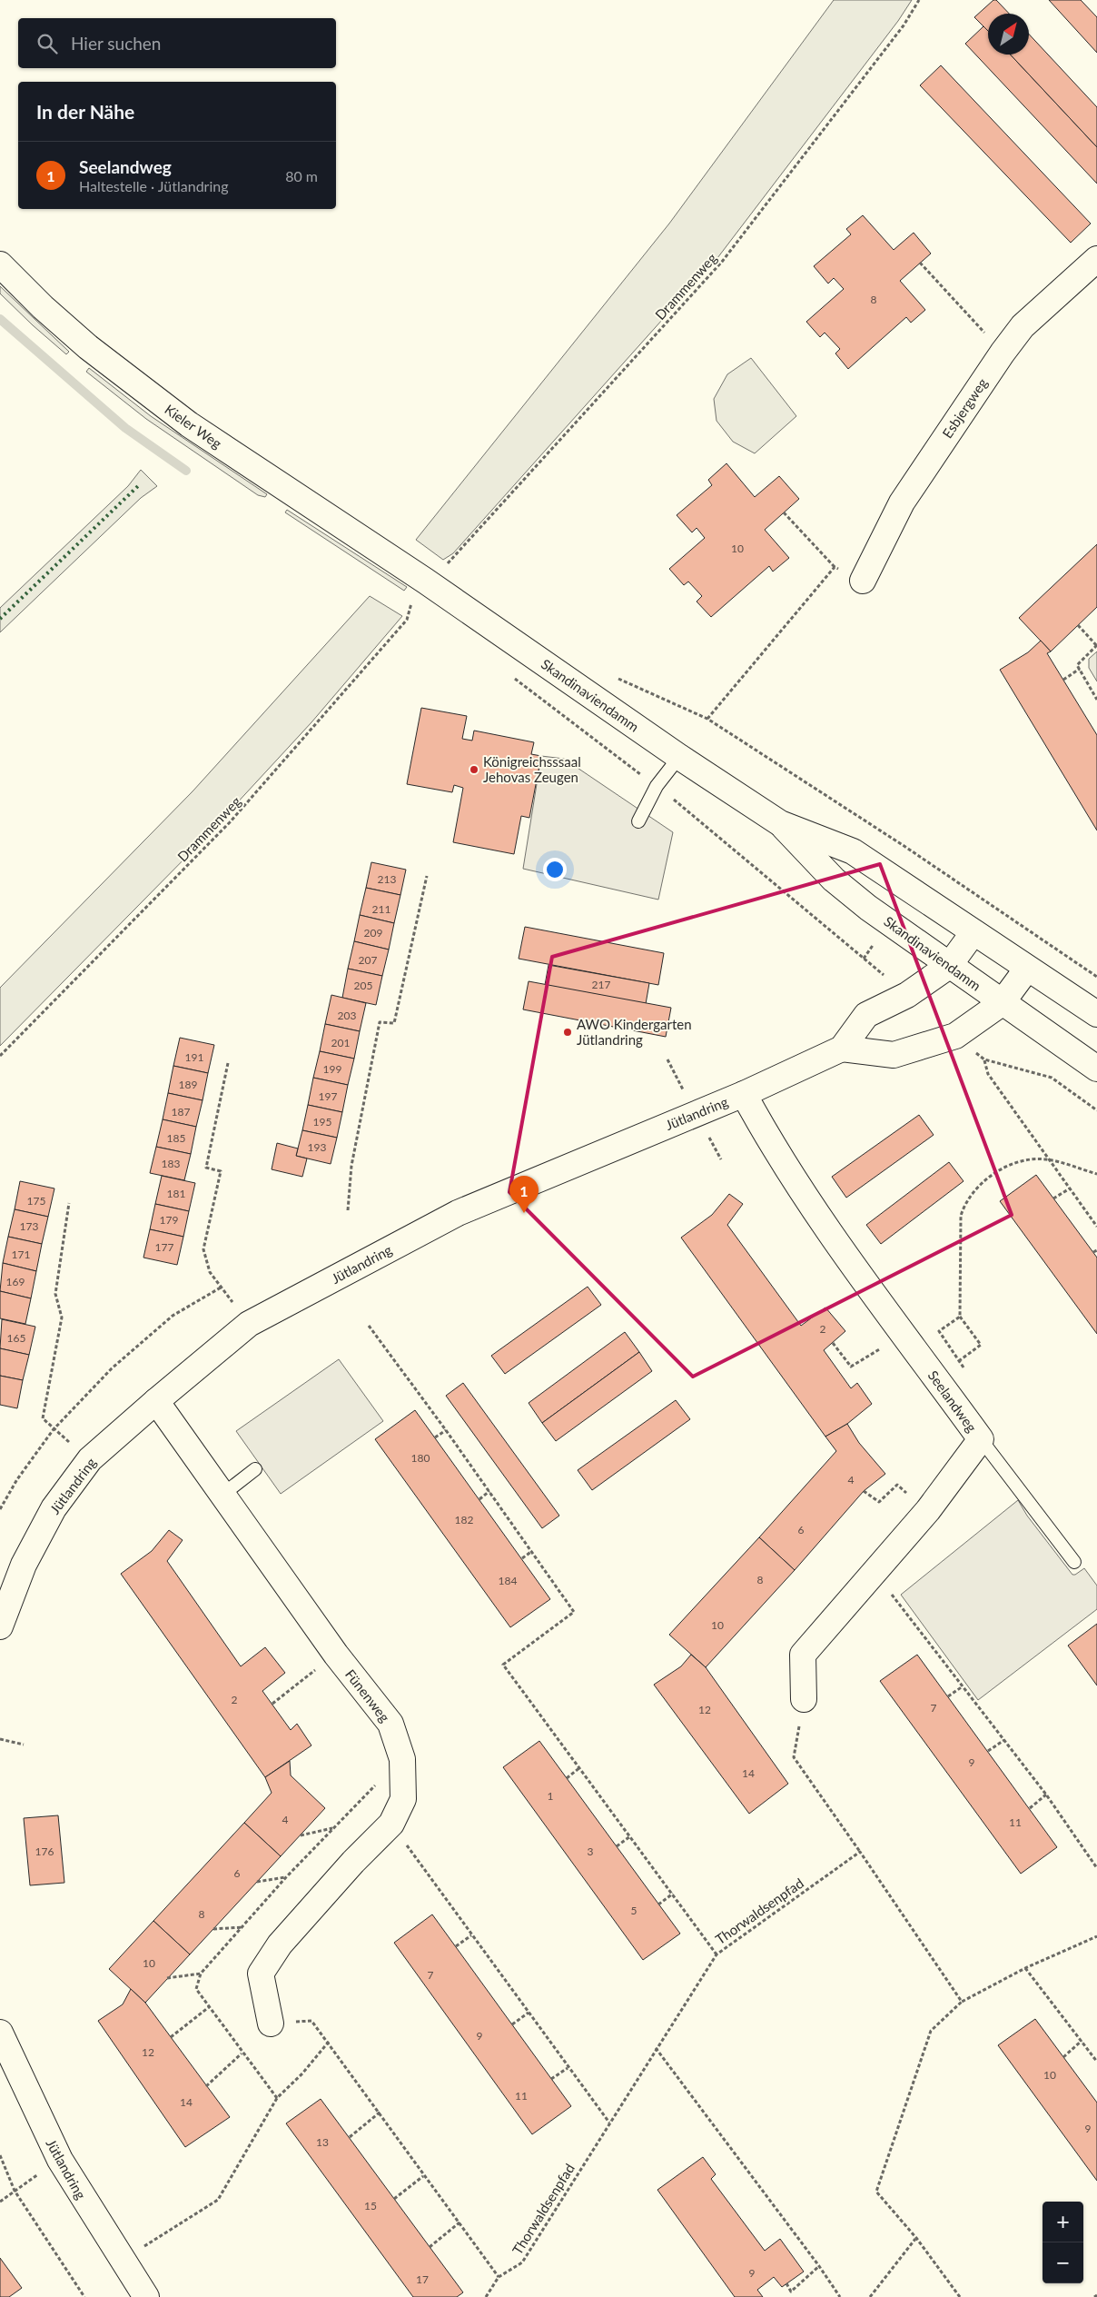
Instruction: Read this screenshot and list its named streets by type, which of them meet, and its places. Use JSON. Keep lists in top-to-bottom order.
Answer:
{
  "streets": {
    "street": [
      "Esbjergweg",
      "Kieler Weg",
      "Skandinaviendamm",
      "Jütlandring",
      "Seelandweg",
      "Fünenweg"
    ],
    "path": ["Drammenweg", "Thorwaldsenpfad"]
  },
  "crossings": [
    ["Kieler Weg", "Skandinaviendamm"],
    ["Skandinaviendamm", "Jütlandring"],
    ["Jütlandring", "Seelandweg"],
    ["Jütlandring", "Fünenweg"]
  ],
  "places": ["Königreichsssaal Jehovas Zeugen", "AWO Kindergarten Jütlandring"],
  "house_numbers": [
    "8",
    "10",
    "213",
    "211",
    "209",
    "207",
    "217",
    "205",
    "203",
    "201",
    "191",
    "199",
    "189",
    "197",
    "187",
    "195",
    "185",
    "193",
    "183",
    "181",
    "175",
    "179",
    "173",
    "177",
    "171",
    "169",
    "2",
    "165",
    "180",
    "4",
    "182",
    "6",
    "8",
    "184",
    "10",
    "2",
    "7",
    "12",
    "9",
    "14",
    "1",
    "4",
    "11",
    "176",
    "3",
    "6",
    "5",
    "8",
    "10",
    "7",
    "9",
    "12",
    "10",
    "11",
    "14",
    "9",
    "13",
    "15",
    "9",
    "17"
  ],
  "north": "top right",
  "page": {
    "search": "Hier suchen",
    "heading": "In der Nähe",
    "list": [
      {
        "mark": "1",
        "name": "Seelandweg",
        "note": "Haltestelle · Jütlandring",
        "value": "80 m"
      }
    ],
    "pins": "1",
    "map_buttons": ["+", "−"]
  }
}
